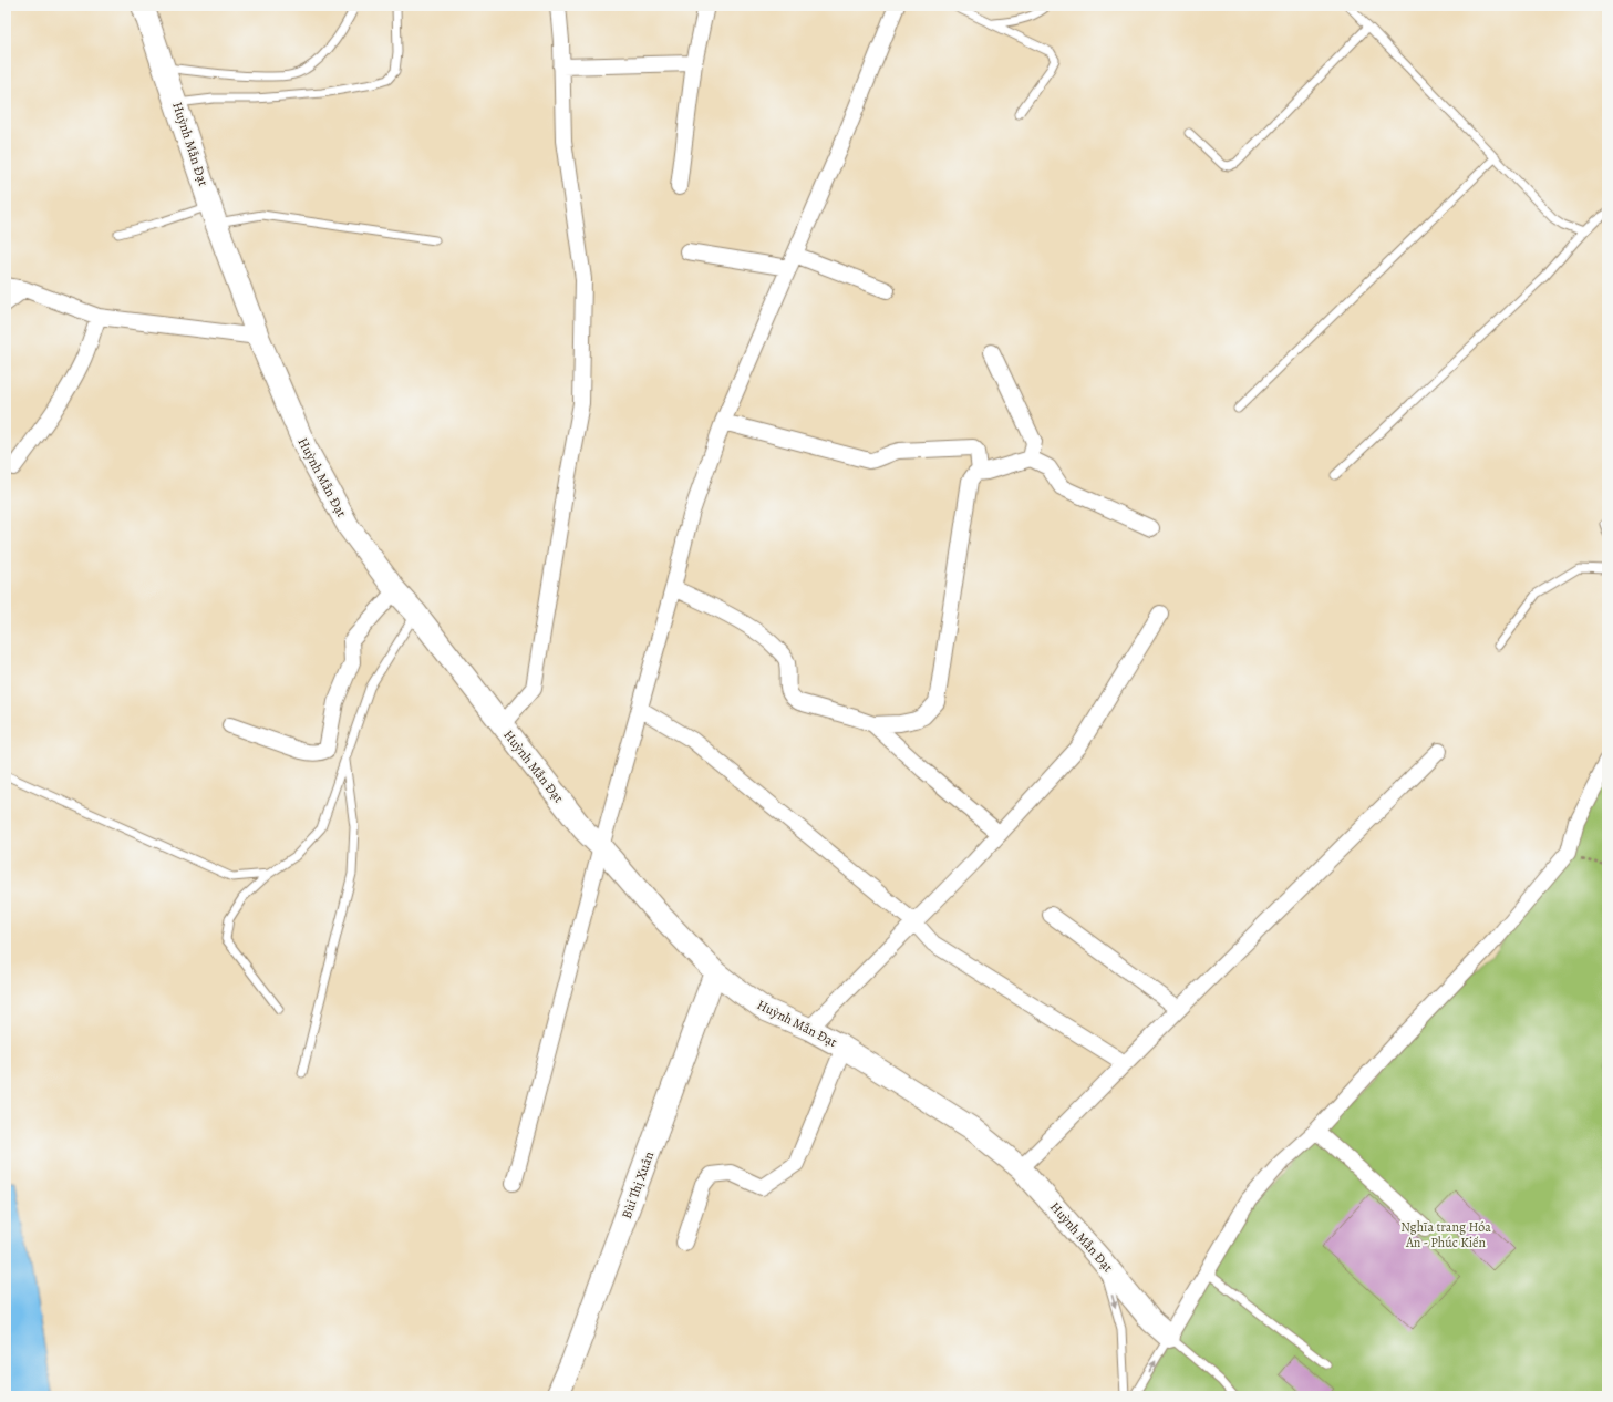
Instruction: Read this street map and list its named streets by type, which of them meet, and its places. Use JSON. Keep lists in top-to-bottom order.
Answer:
{
  "streets": {
    "main road": ["Huỳnh Mẫn Đạt", "Bùi Thị Xuân"]
  },
  "crossings": [
    ["Huỳnh Mẫn Đạt", "Bùi Thị Xuân"]
  ],
  "parks": ["Nghĩa trang Hóa An - Phúc Kiến"]
}
